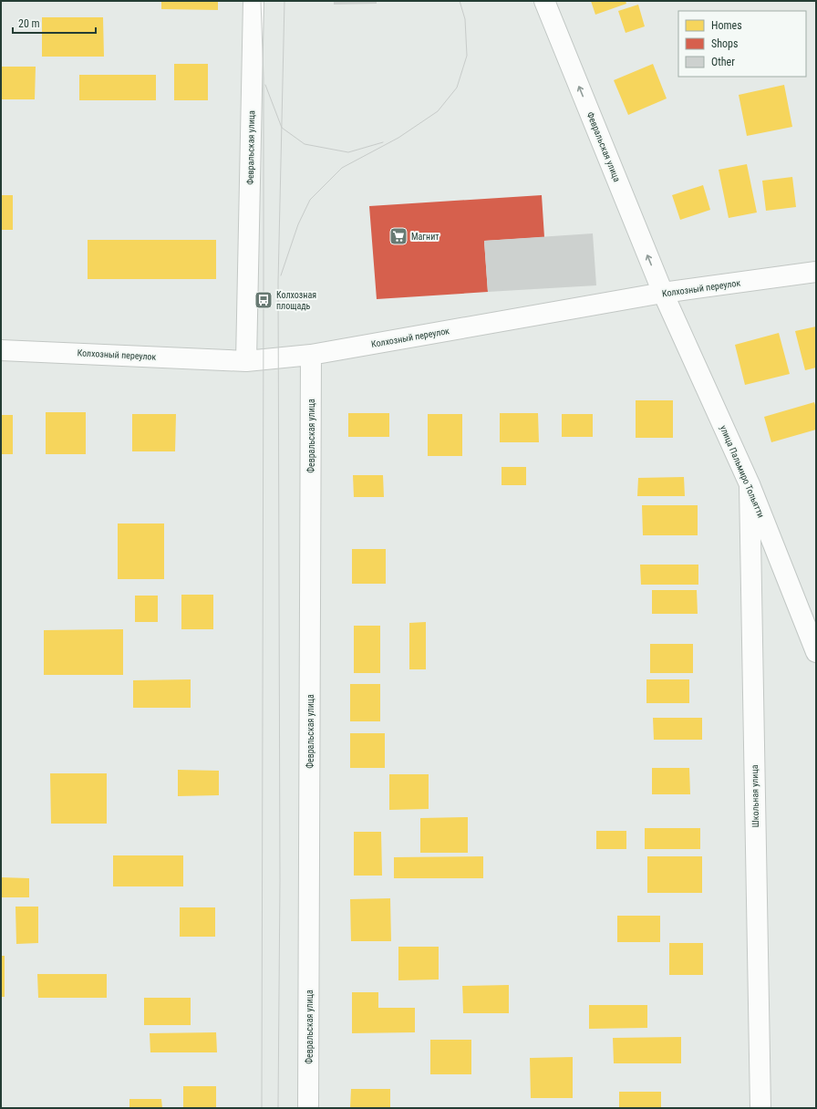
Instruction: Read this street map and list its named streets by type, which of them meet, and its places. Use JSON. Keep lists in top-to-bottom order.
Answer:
{
  "streets": {
    "street": [
      "Февральская улица",
      "Колхозный переулок",
      "улица Пальмиро Тольятти",
      "Школьная улица"
    ]
  },
  "crossings": [
    ["Февральская улица", "Колхозный переулок"],
    ["Февральская улица", "улица Пальмиро Тольятти"],
    ["Колхозный переулок", "улица Пальмиро Тольятти"],
    ["улица Пальмиро Тольятти", "Школьная улица"]
  ],
  "places": {
    "supermarket": ["Магнит"],
    "bus stop": ["Колхозная площадь"]
  },
  "legend": ["Homes", "Shops", "Other"],
  "scale_bar": "20 m"
}
